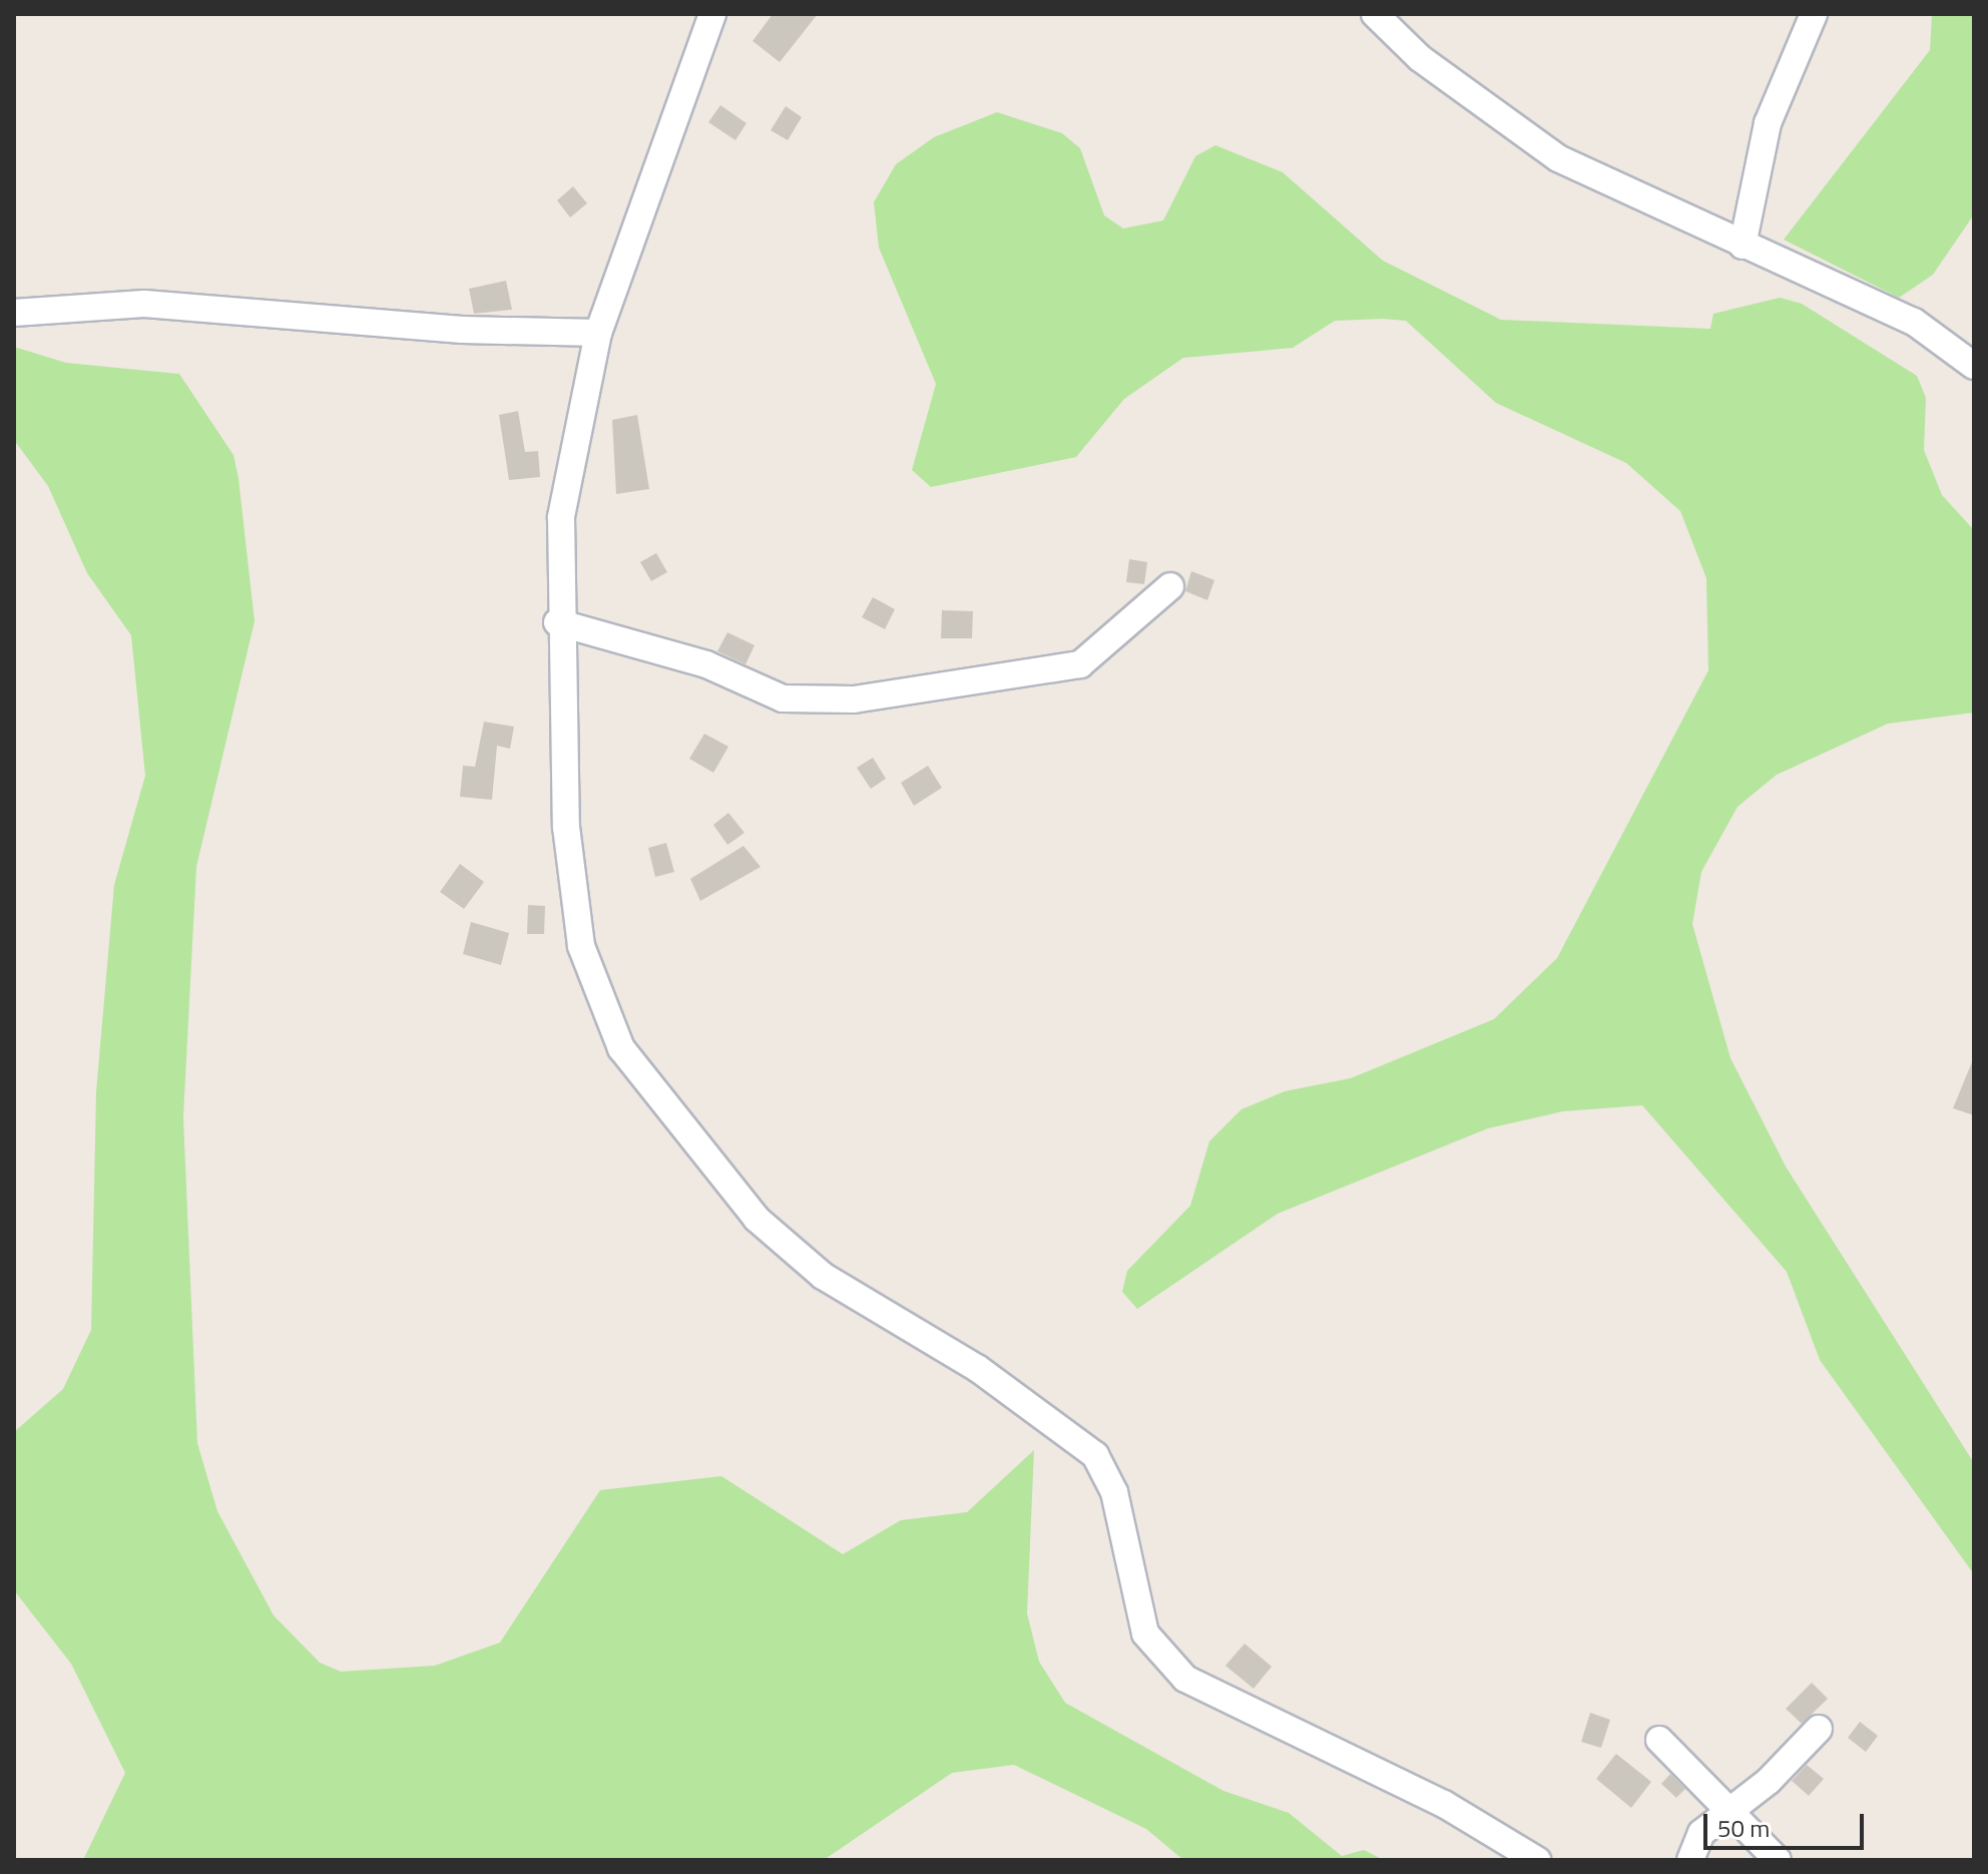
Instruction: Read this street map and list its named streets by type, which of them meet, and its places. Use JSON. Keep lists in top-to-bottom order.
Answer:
{
  "scale_bar": "50 m"
}
